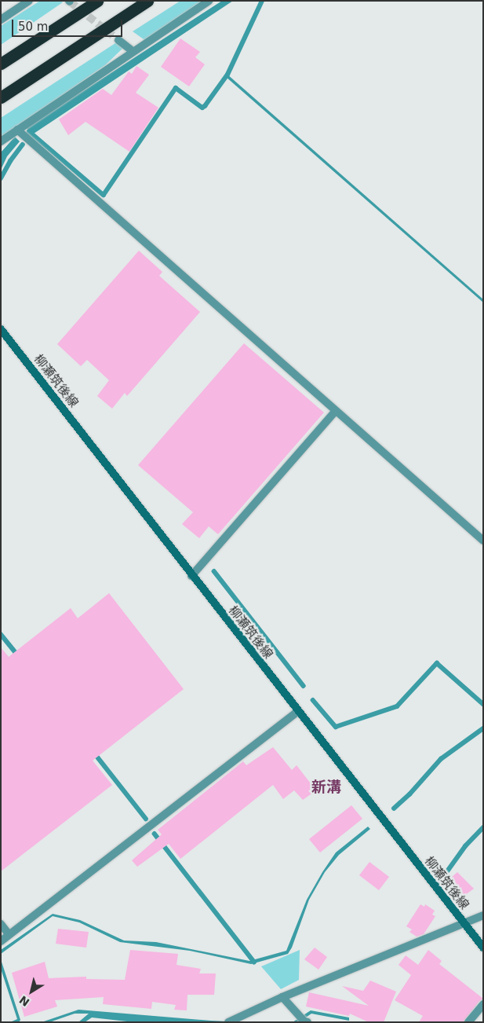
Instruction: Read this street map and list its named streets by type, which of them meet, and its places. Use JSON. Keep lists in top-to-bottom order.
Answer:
{
  "streets": {
    "main road": ["柳瀬筑後線"]
  },
  "districts": ["新溝"],
  "scale_bar": "50 m",
  "north": "bottom left"
}
